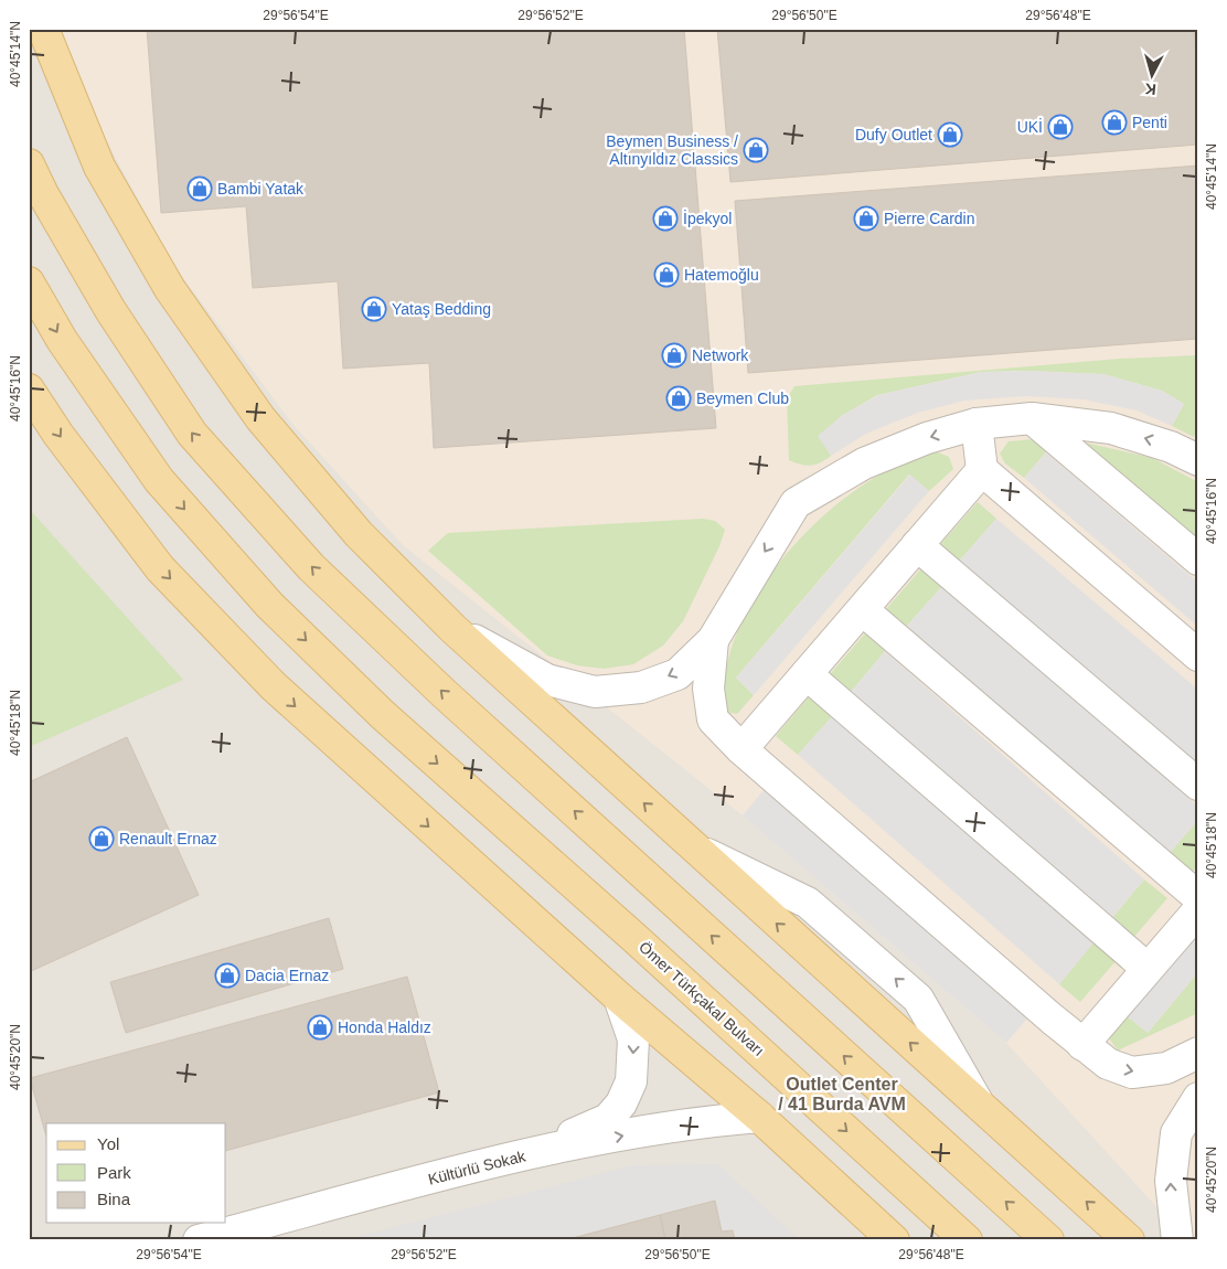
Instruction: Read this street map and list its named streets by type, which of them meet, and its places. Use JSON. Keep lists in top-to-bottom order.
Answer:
{
  "streets": {
    "main road": ["Ömer Türkçakal Bulvarı"],
    "street": ["Kültürlü Sokak"]
  },
  "one_way": ["Kültürlü Sokak"],
  "districts": ["Outlet Center / 41 Burda AVM"],
  "places": {
    "shop": [
      "Penti",
      "UKİ",
      "Dufy Outlet",
      "Beymen Business / Altınyıldız Classics",
      "Bambi Yatak",
      "İpekyol",
      "Pierre Cardin",
      "Hatemoğlu",
      "Yataş Bedding",
      "Network",
      "Beymen Club",
      "Renault Ernaz",
      "Dacia Ernaz",
      "Honda Haldız"
    ]
  },
  "legend": ["Yol", "Park", "Bina"],
  "north": "bottom",
  "coordinates": [
    "29°56'54\"E",
    "29°56'52\"E",
    "29°56'50\"E",
    "29°56'48\"E",
    "40°45'14\"N",
    "40°45'16\"N",
    "40°45'18\"N",
    "40°45'20\"N"
  ]
}
